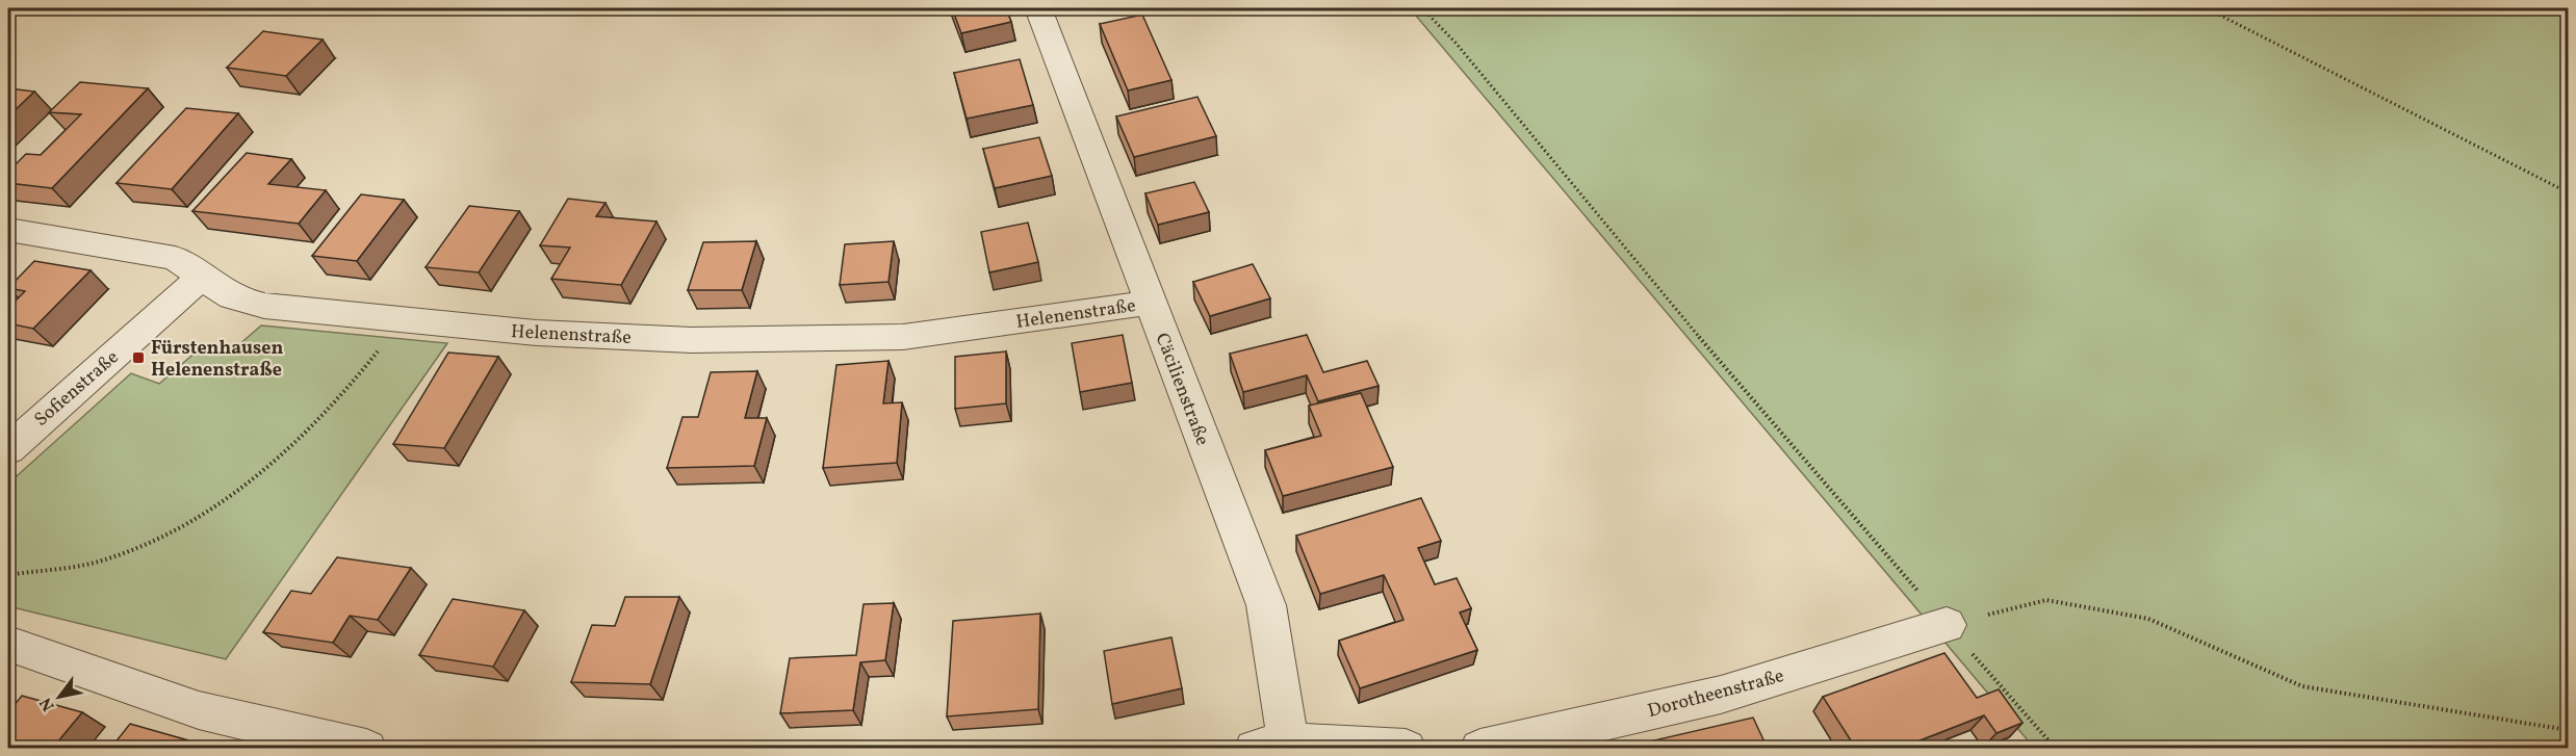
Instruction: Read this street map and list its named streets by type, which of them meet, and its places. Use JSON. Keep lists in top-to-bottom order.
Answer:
{
  "streets": {
    "street": [
      "Helenenstraße",
      "Sofienstraße",
      "Cäcilienstraße",
      "Dorotheenstraße"
    ]
  },
  "crossings": [
    ["Helenenstraße", "Sofienstraße"],
    ["Helenenstraße", "Cäcilienstraße"]
  ],
  "places": {
    "transit": ["Fürstenhausen Helenenstraße"]
  },
  "north": "bottom left"
}
